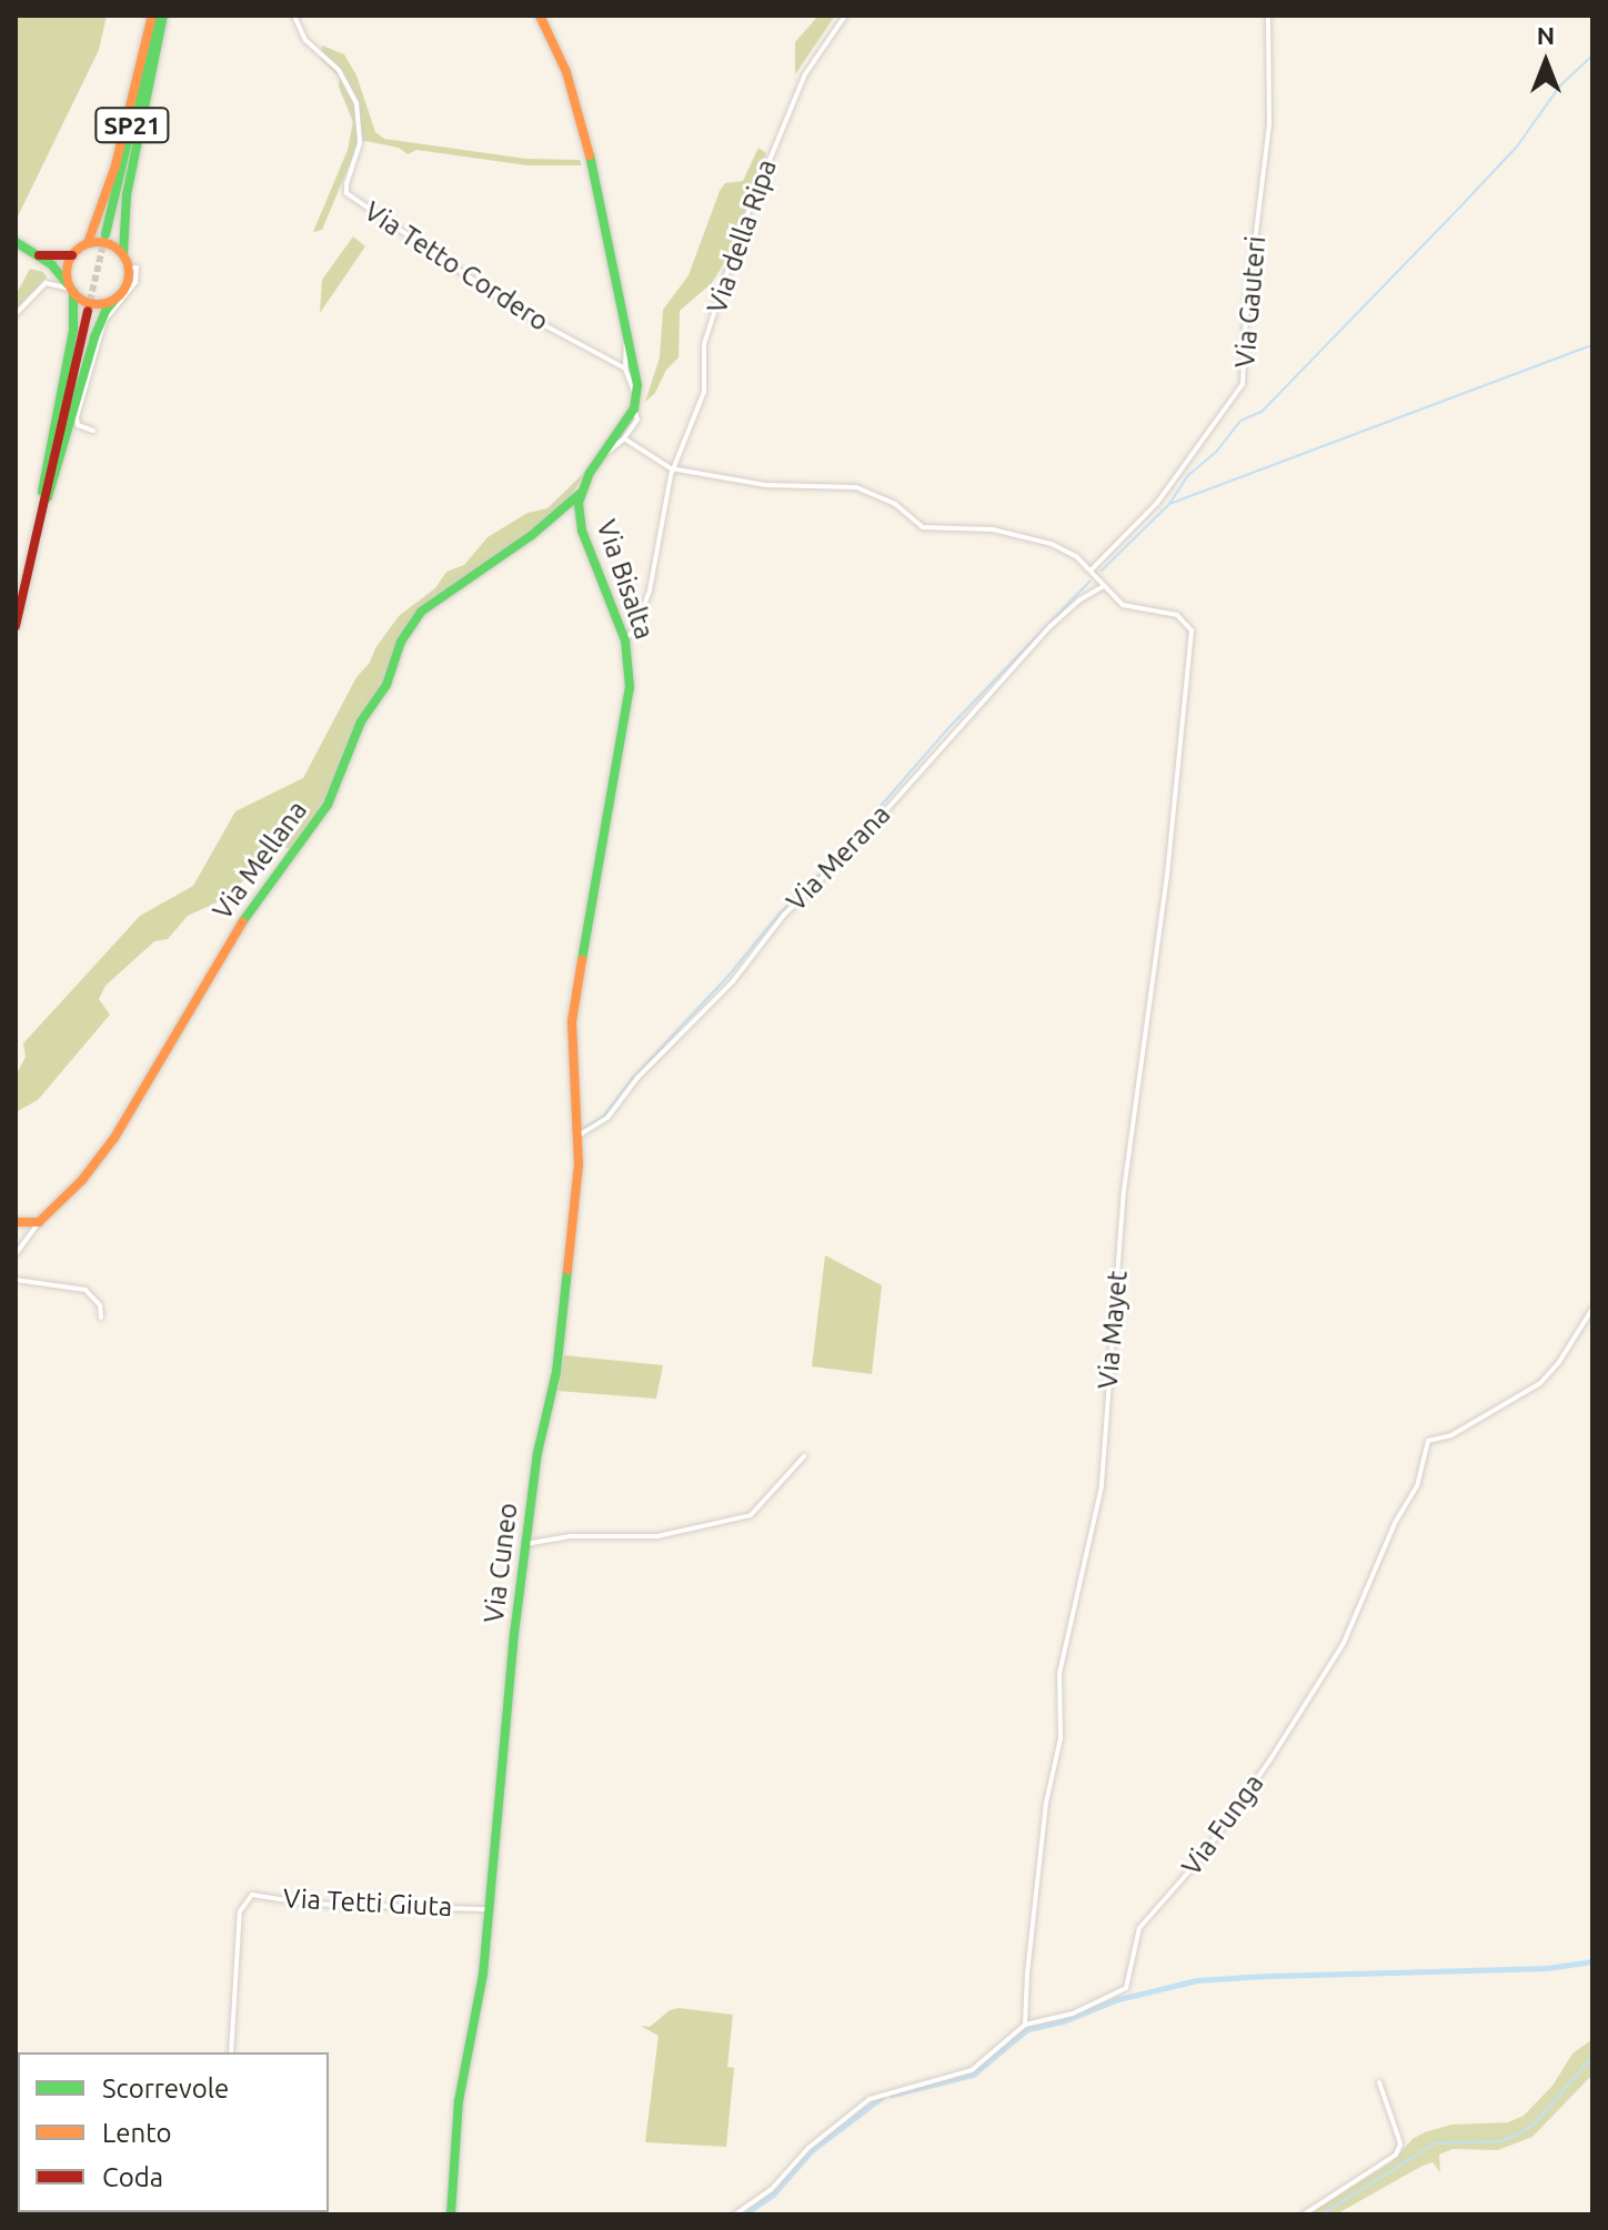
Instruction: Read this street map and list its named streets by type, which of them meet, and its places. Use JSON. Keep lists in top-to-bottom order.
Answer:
{
  "streets": {
    "main road": [
      "SP21",
      "Via Bisalta",
      "Via Mellana",
      "Via Cuneo"
    ],
    "street": [
      "Via della Ripa",
      "Via Tetto Cordero",
      "Via Gauteri",
      "Via Merana",
      "Via Mayet",
      "Via Funga",
      "Via Tetti Giuta"
    ]
  },
  "crossings": [
    ["Via della Ripa", "Via Bisalta"],
    ["Via Bisalta", "Via Mellana"],
    ["Via Bisalta", "Via Cuneo"],
    ["Via Merana", "Via Mayet"],
    ["Via Merana", "Via Cuneo"],
    ["Via Mayet", "Via Funga"],
    ["Via Cuneo", "Via Tetti Giuta"]
  ],
  "legend": ["Scorrevole", "Lento", "Coda"],
  "north": "top"
}
